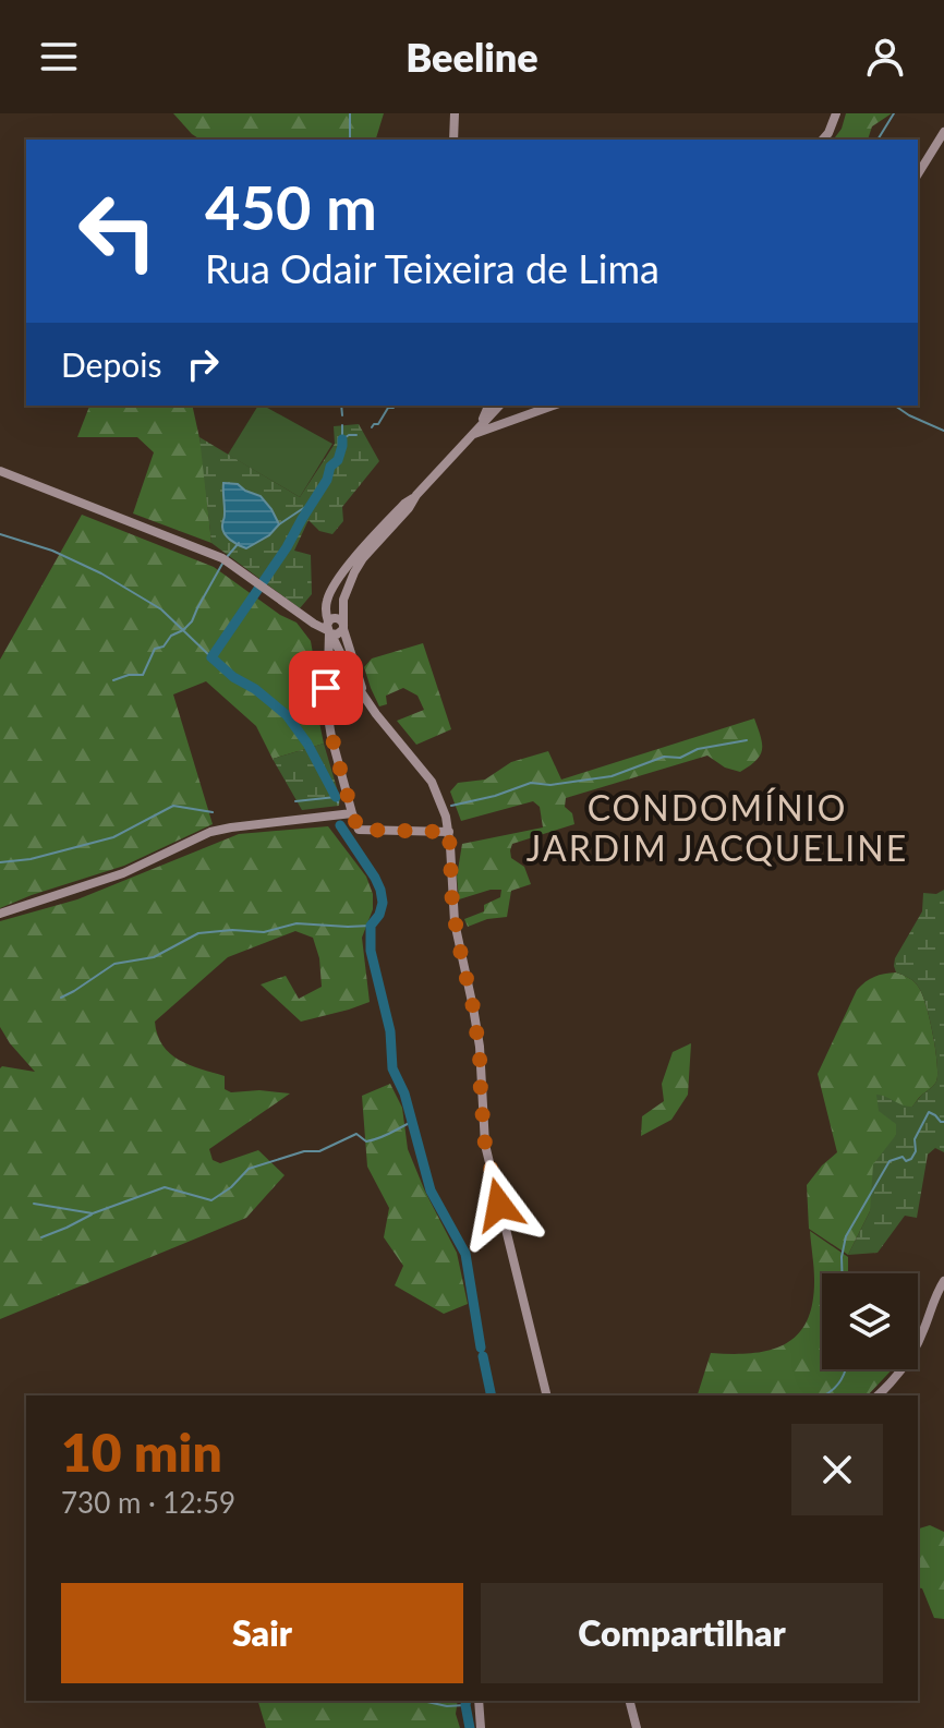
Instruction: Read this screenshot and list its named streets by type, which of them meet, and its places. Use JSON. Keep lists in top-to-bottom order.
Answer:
{
  "districts": ["CONDOMÍNIO JARDIM JACQUELINE"],
  "page": {
    "header": "Beeline",
    "turn": ["450 m", "Rua Odair Teixeira de Lima"],
    "then": "Depois",
    "heading": ["10 min", "730 m · 12:59"],
    "buttons": ["Sair", "Compartilhar"]
  }
}
